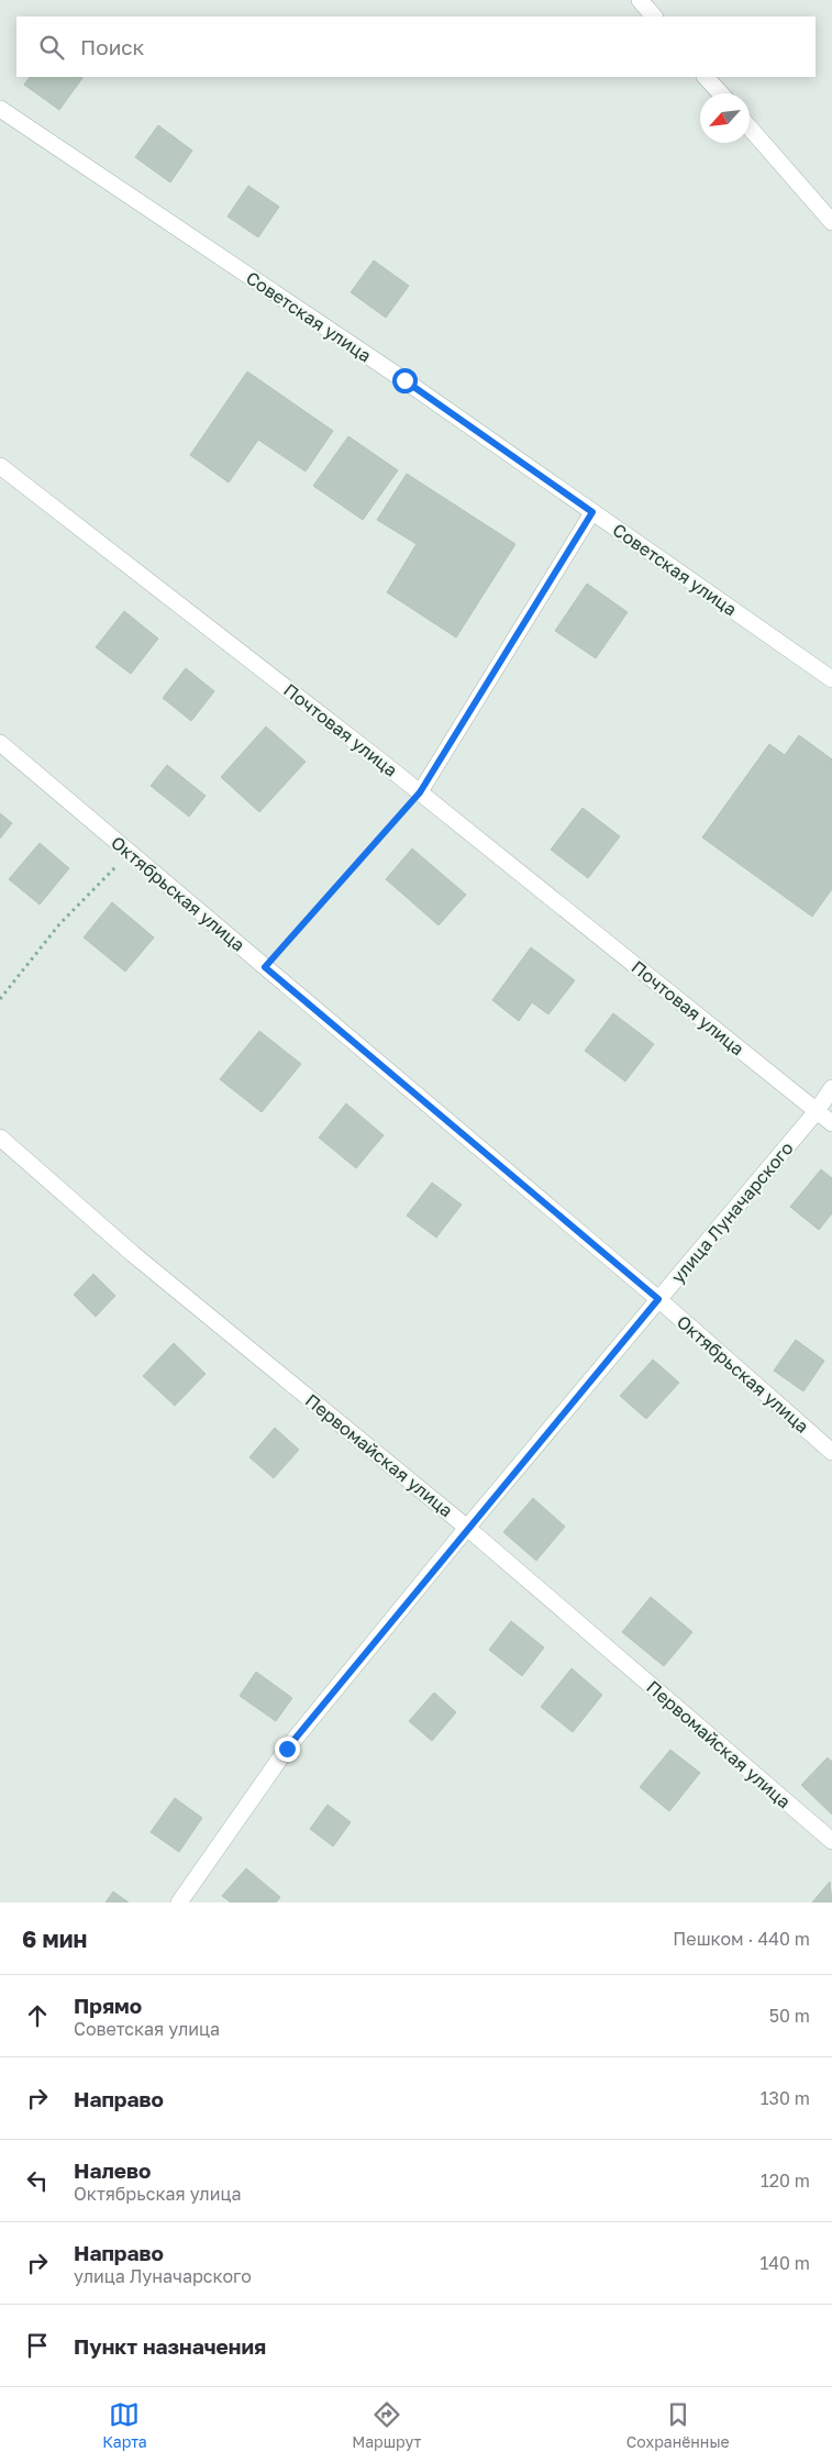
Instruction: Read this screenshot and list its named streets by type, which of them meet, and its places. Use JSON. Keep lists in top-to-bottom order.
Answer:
{
  "streets": {
    "street": [
      "Советская улица",
      "Почтовая улица",
      "Октябрьская улица",
      "улица Луначарского",
      "Первомайская улица"
    ]
  },
  "crossings": [
    ["Почтовая улица", "улица Луначарского"],
    ["Октябрьская улица", "улица Луначарского"],
    ["улица Луначарского", "Первомайская улица"]
  ],
  "north": "bottom left",
  "page": {
    "search": "Поиск",
    "heading": ["6 мин", "Пешком · 440 m"],
    "list": [
      ["Прямо", "Советская улица", "50 m"],
      ["Направо", "130 m"],
      ["Налево", "Октябрьская улица", "120 m"],
      ["Направо", "улица Луначарского", "140 m"],
      "Пункт назначения"
    ],
    "nav": ["Карта", "Маршрут", "Сохранённые"]
  }
}
